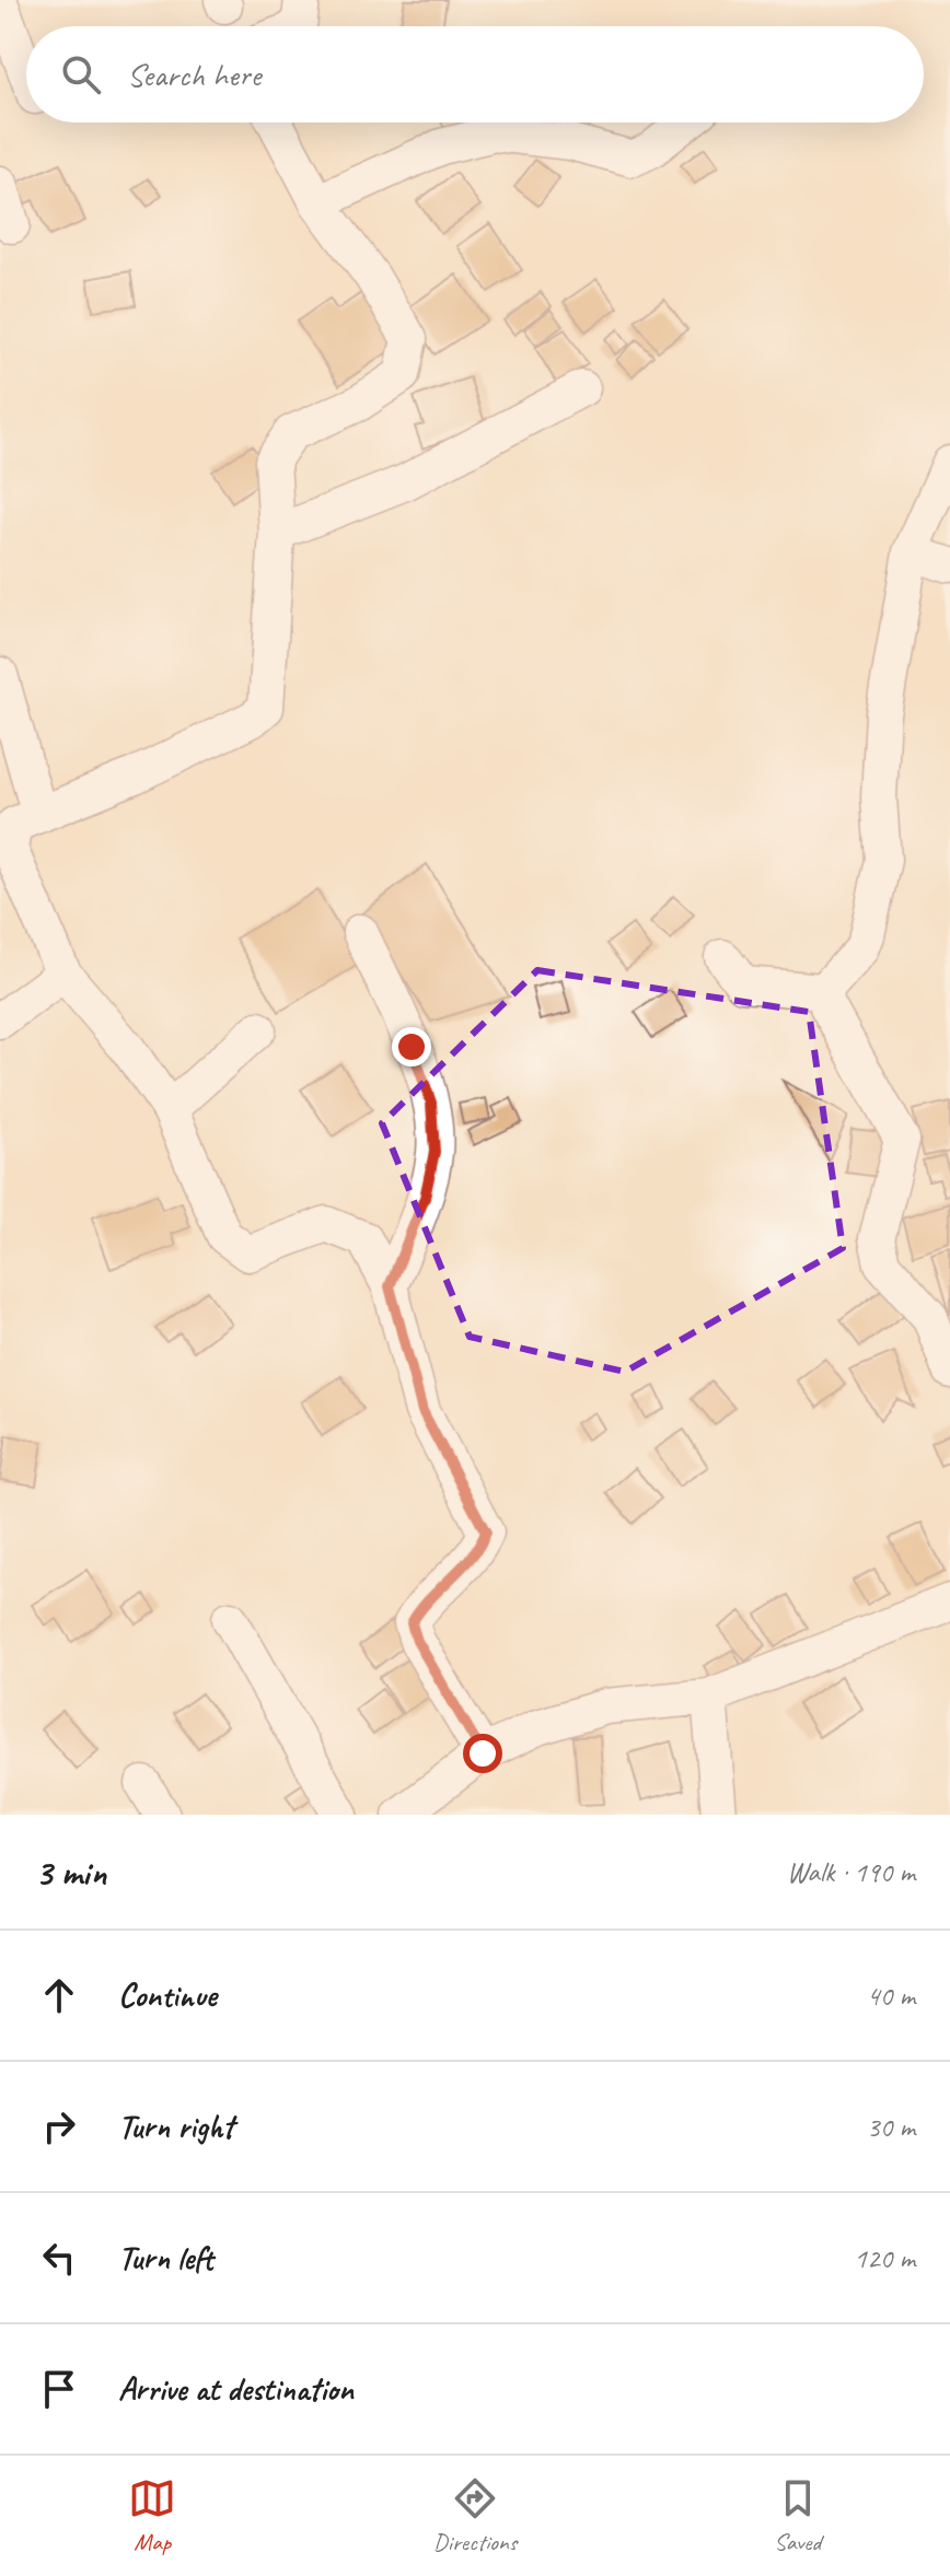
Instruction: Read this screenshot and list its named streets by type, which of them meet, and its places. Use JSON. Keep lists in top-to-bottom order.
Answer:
{
  "page": {
    "search": "Search here",
    "heading": ["3 min", "Walk · 190 m"],
    "list": [
      ["Continue", "40 m"],
      ["Turn right", "30 m"],
      ["Turn left", "120 m"],
      "Arrive at destination"
    ],
    "nav": ["Map", "Directions", "Saved"]
  }
}
